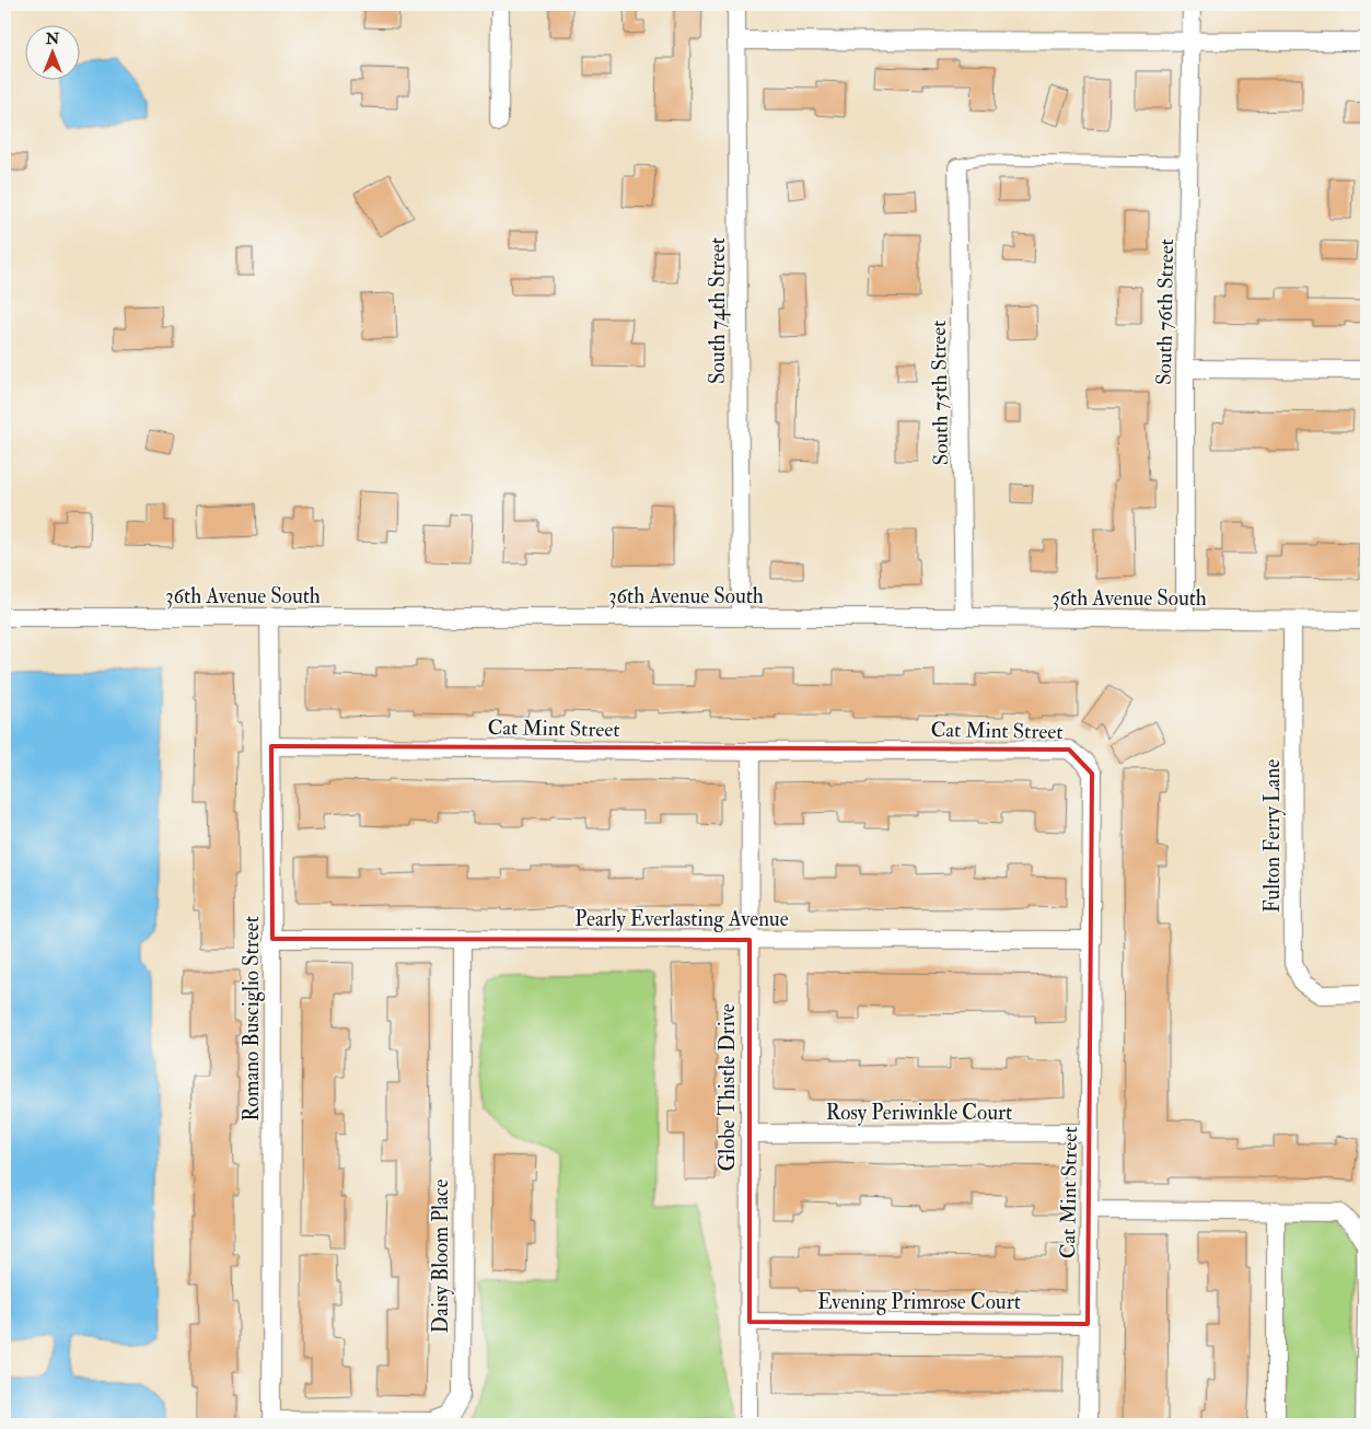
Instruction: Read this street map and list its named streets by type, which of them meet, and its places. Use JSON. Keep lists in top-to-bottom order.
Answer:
{
  "streets": {
    "street": [
      "South 74th Street",
      "South 76th Street",
      "South 75th Street",
      "36th Avenue South",
      "Cat Mint Street",
      "Fulton Ferry Lane",
      "Pearly Everlasting Avenue",
      "Romano Busciglio Street",
      "Globe Thistle Drive",
      "Rosy Periwinkle Court",
      "Daisy Bloom Place",
      "Evening Primrose Court"
    ]
  },
  "crossings": [
    ["South 74th Street", "36th Avenue South"],
    ["South 76th Street", "36th Avenue South"],
    ["South 75th Street", "36th Avenue South"],
    ["36th Avenue South", "Fulton Ferry Lane"],
    ["36th Avenue South", "Romano Busciglio Street"],
    ["Cat Mint Street", "Pearly Everlasting Avenue"],
    ["Cat Mint Street", "Romano Busciglio Street"],
    ["Cat Mint Street", "Globe Thistle Drive"],
    ["Cat Mint Street", "Rosy Periwinkle Court"],
    ["Cat Mint Street", "Evening Primrose Court"],
    ["Pearly Everlasting Avenue", "Romano Busciglio Street"],
    ["Pearly Everlasting Avenue", "Globe Thistle Drive"],
    ["Pearly Everlasting Avenue", "Daisy Bloom Place"],
    ["Romano Busciglio Street", "Daisy Bloom Place"],
    ["Globe Thistle Drive", "Rosy Periwinkle Court"],
    ["Globe Thistle Drive", "Evening Primrose Court"]
  ],
  "north": "top"
}
